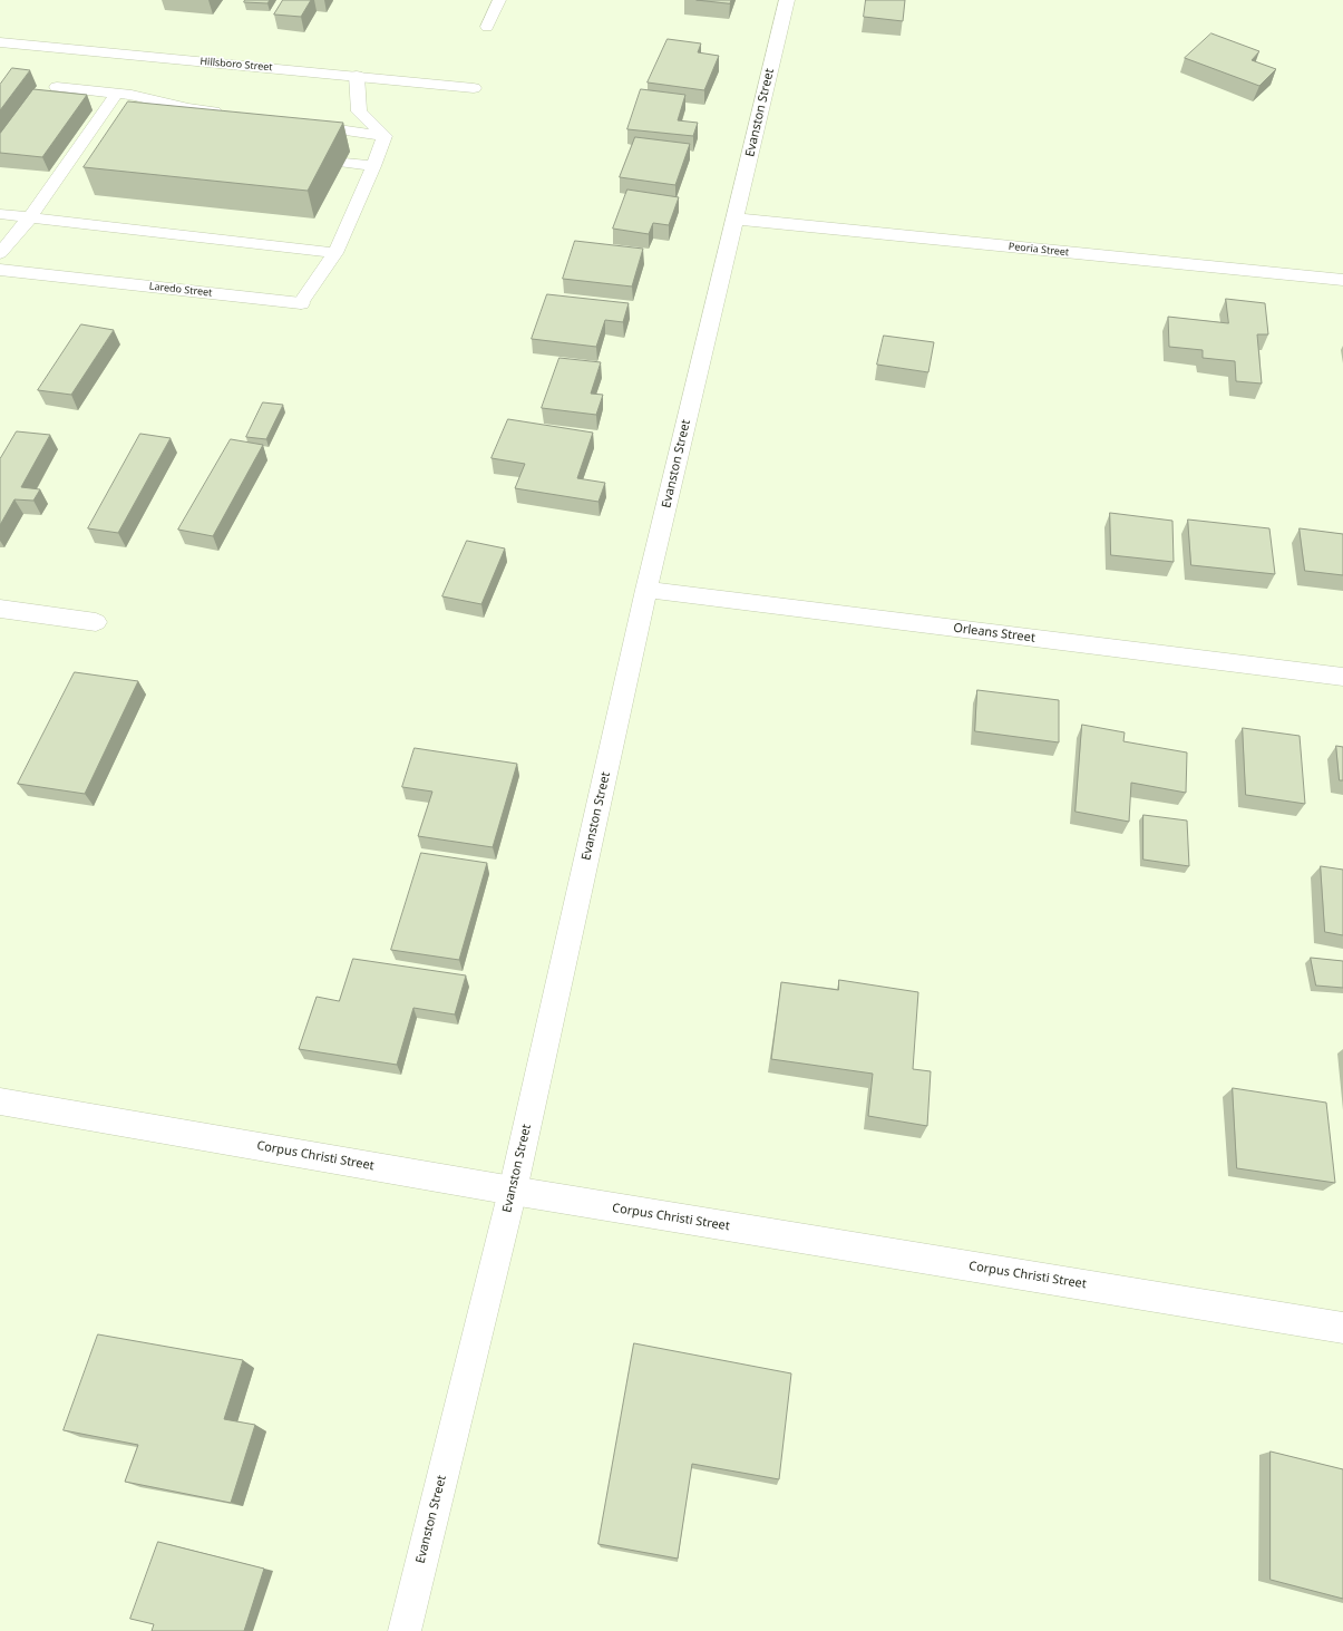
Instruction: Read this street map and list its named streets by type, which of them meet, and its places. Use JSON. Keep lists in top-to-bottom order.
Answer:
{
  "streets": {
    "street": [
      "Hillsboro Street",
      "Evanston Street",
      "Peoria Street",
      "Laredo Street",
      "Orleans Street",
      "Corpus Christi Street"
    ]
  },
  "crossings": [
    ["Evanston Street", "Peoria Street"],
    ["Evanston Street", "Orleans Street"],
    ["Evanston Street", "Corpus Christi Street"]
  ]
}
